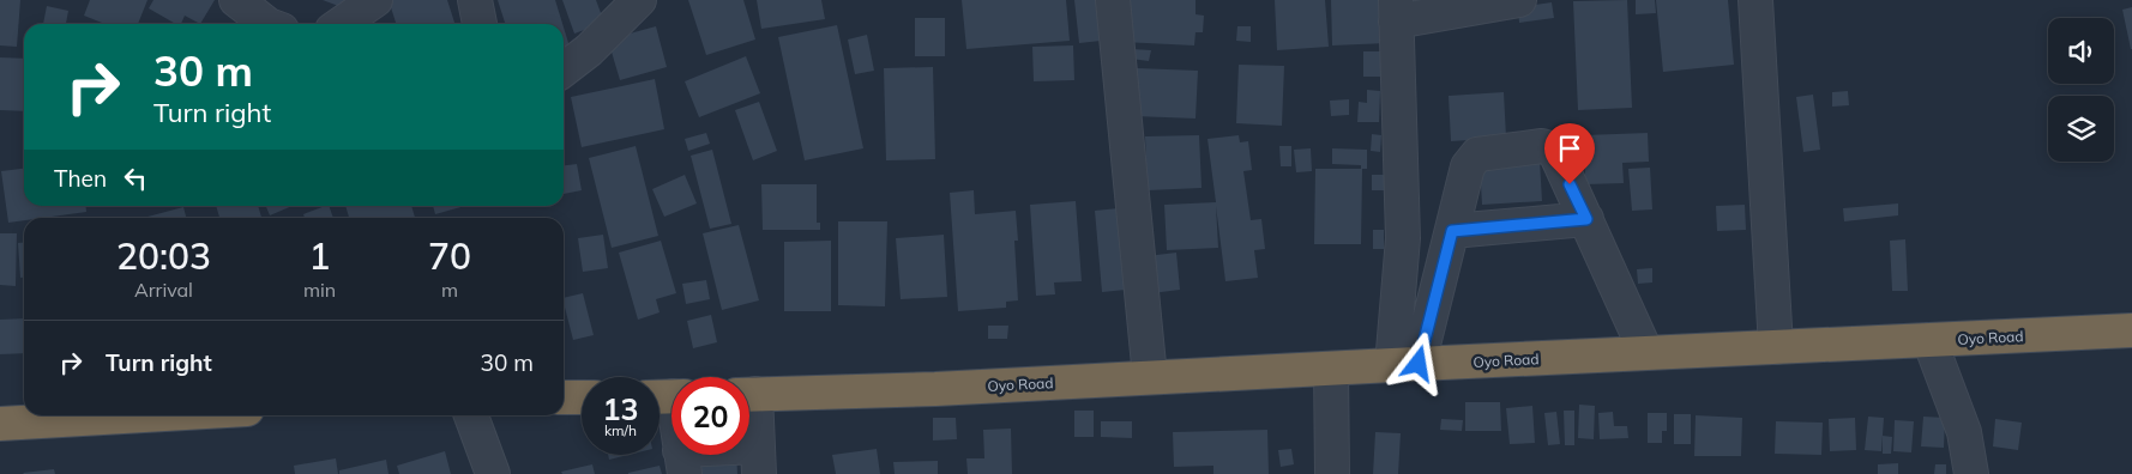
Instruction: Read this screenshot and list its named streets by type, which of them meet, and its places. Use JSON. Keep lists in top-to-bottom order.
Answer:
{
  "streets": {
    "highway": ["Oyo Road"]
  },
  "page": {
    "turn": ["30 m", "Turn right"],
    "then": "Then",
    "eta": [
      "20:03",
      "Arrival",
      "1",
      "min",
      "70",
      "m"
    ],
    "list": [
      {
        "name": "Turn right",
        "value": "30 m"
      }
    ],
    "speed": "13 km/h",
    "limit": "20"
  }
}
